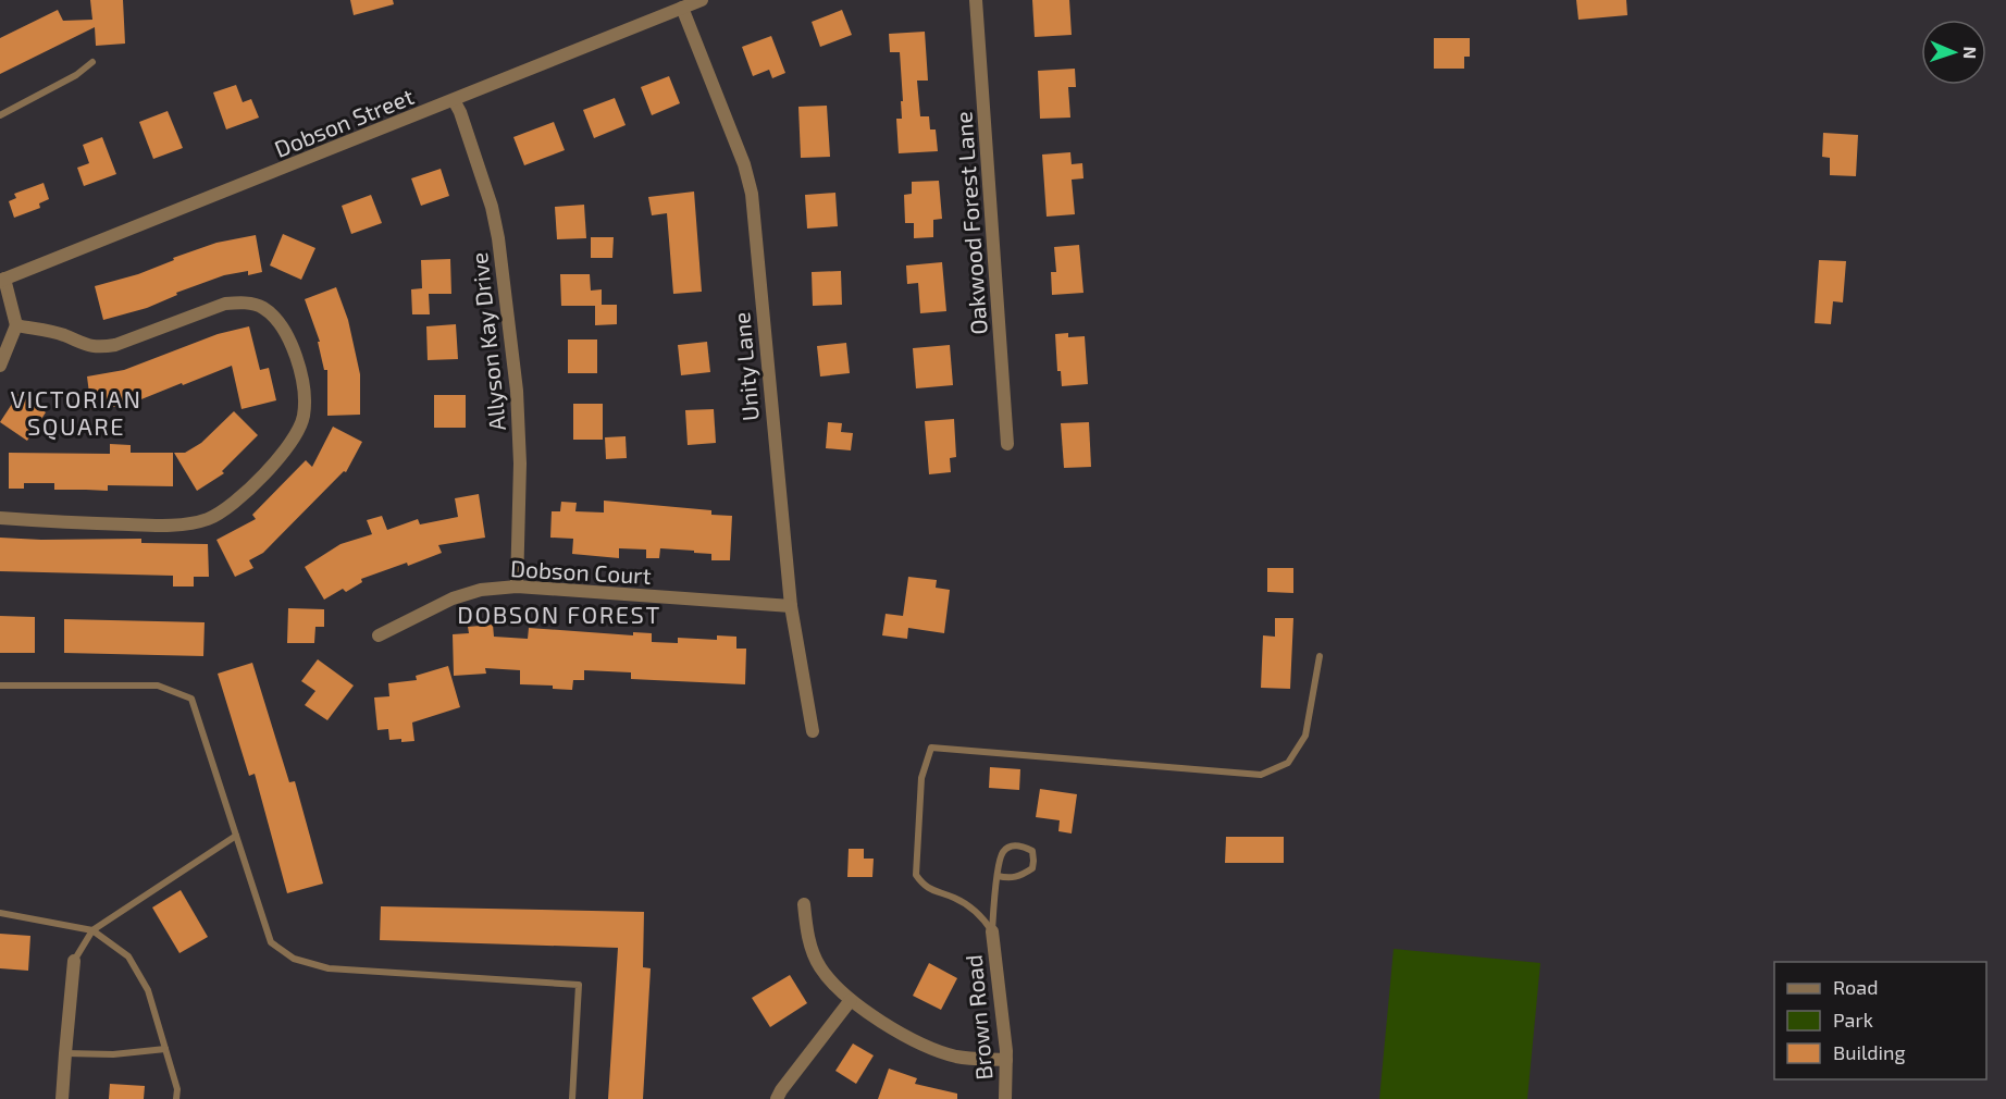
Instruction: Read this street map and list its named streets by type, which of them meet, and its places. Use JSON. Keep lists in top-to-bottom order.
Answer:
{
  "streets": {
    "street": [
      "Dobson Street",
      "Oakwood Forest Lane",
      "Allyson Kay Drive",
      "Unity Lane",
      "Dobson Court",
      "Brown Road"
    ]
  },
  "crossings": [
    ["Dobson Street", "Allyson Kay Drive"],
    ["Dobson Street", "Unity Lane"],
    ["Allyson Kay Drive", "Dobson Court"],
    ["Unity Lane", "Dobson Court"]
  ],
  "districts": ["VICTORIAN SQUARE", "DOBSON FOREST"],
  "legend": ["Road", "Park", "Building"],
  "north": "right"
}
